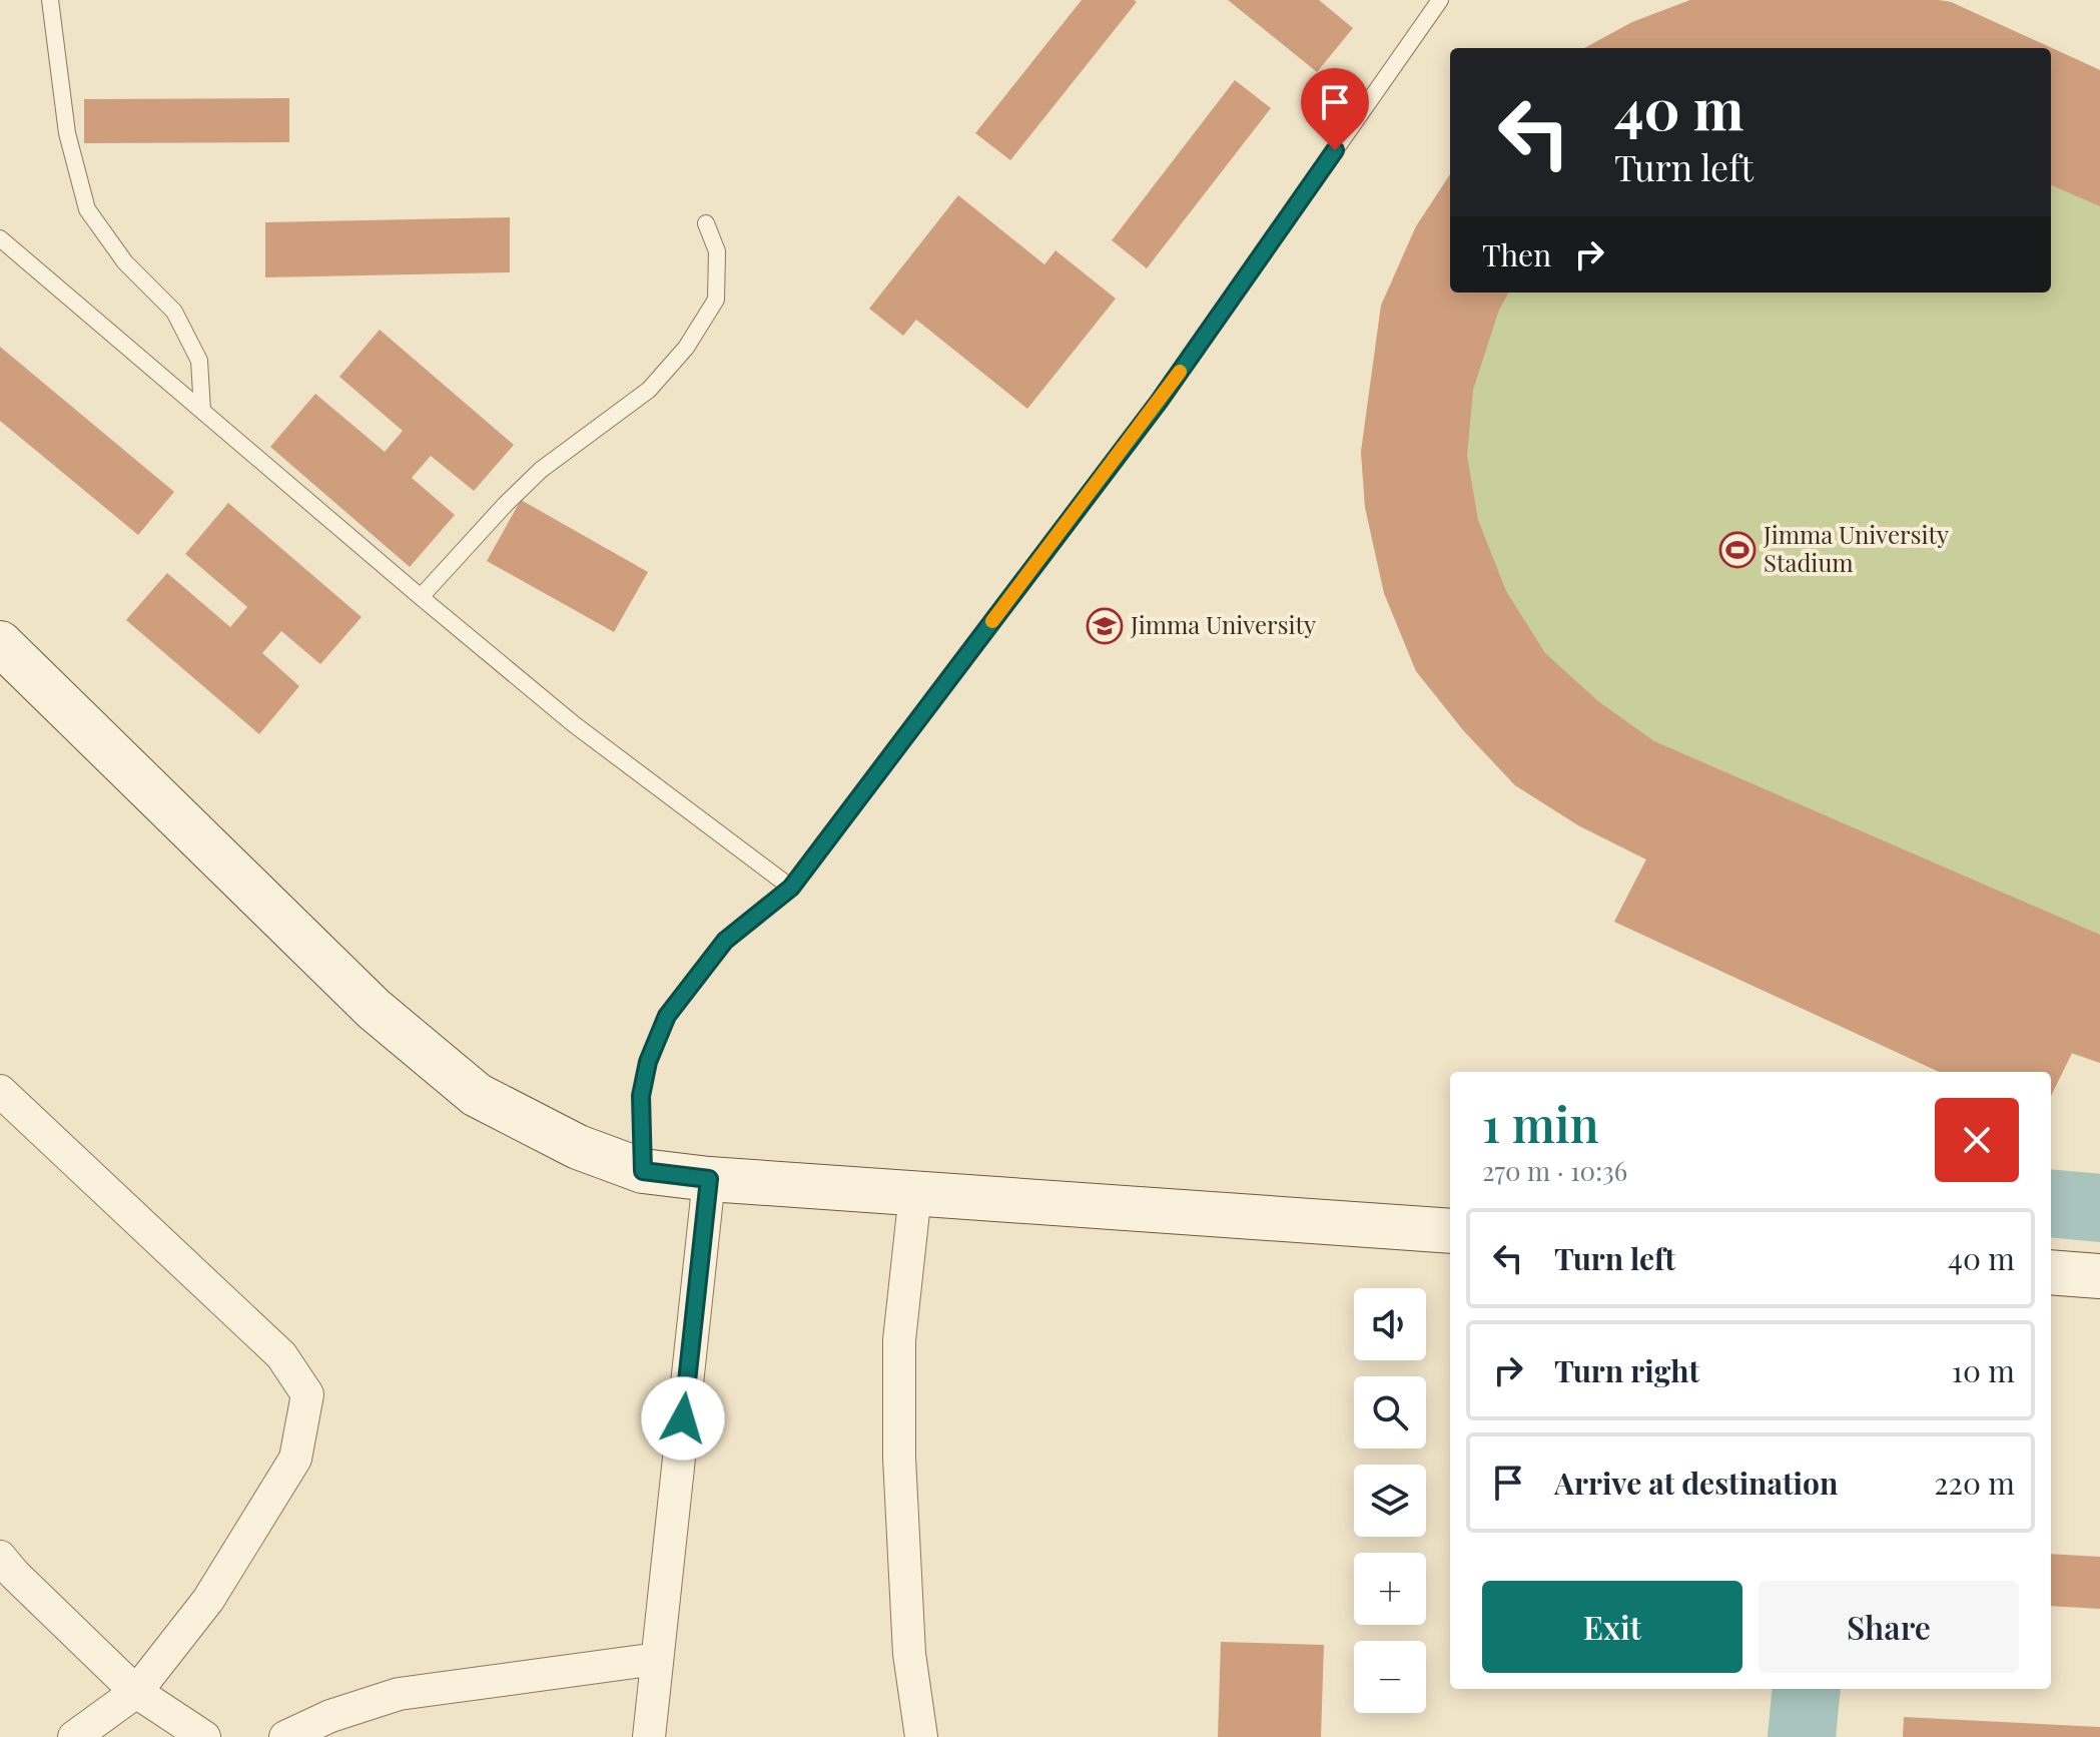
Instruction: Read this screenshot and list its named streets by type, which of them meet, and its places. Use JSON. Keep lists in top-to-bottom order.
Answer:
{
  "places": {
    "sports": ["Jimma University Stadium"],
    "school or university": ["Jimma University"]
  },
  "page": {
    "turn": ["40 m", "Turn left"],
    "then": "Then",
    "heading": ["1 min", "270 m · 10:36"],
    "list": [
      {
        "name": "Turn left",
        "value": "40 m"
      },
      {
        "name": "Turn right",
        "value": "10 m"
      },
      {
        "name": "Arrive at destination",
        "value": "220 m"
      }
    ],
    "map_buttons": ["+", "−"],
    "buttons": ["Exit", "Share"]
  }
}
